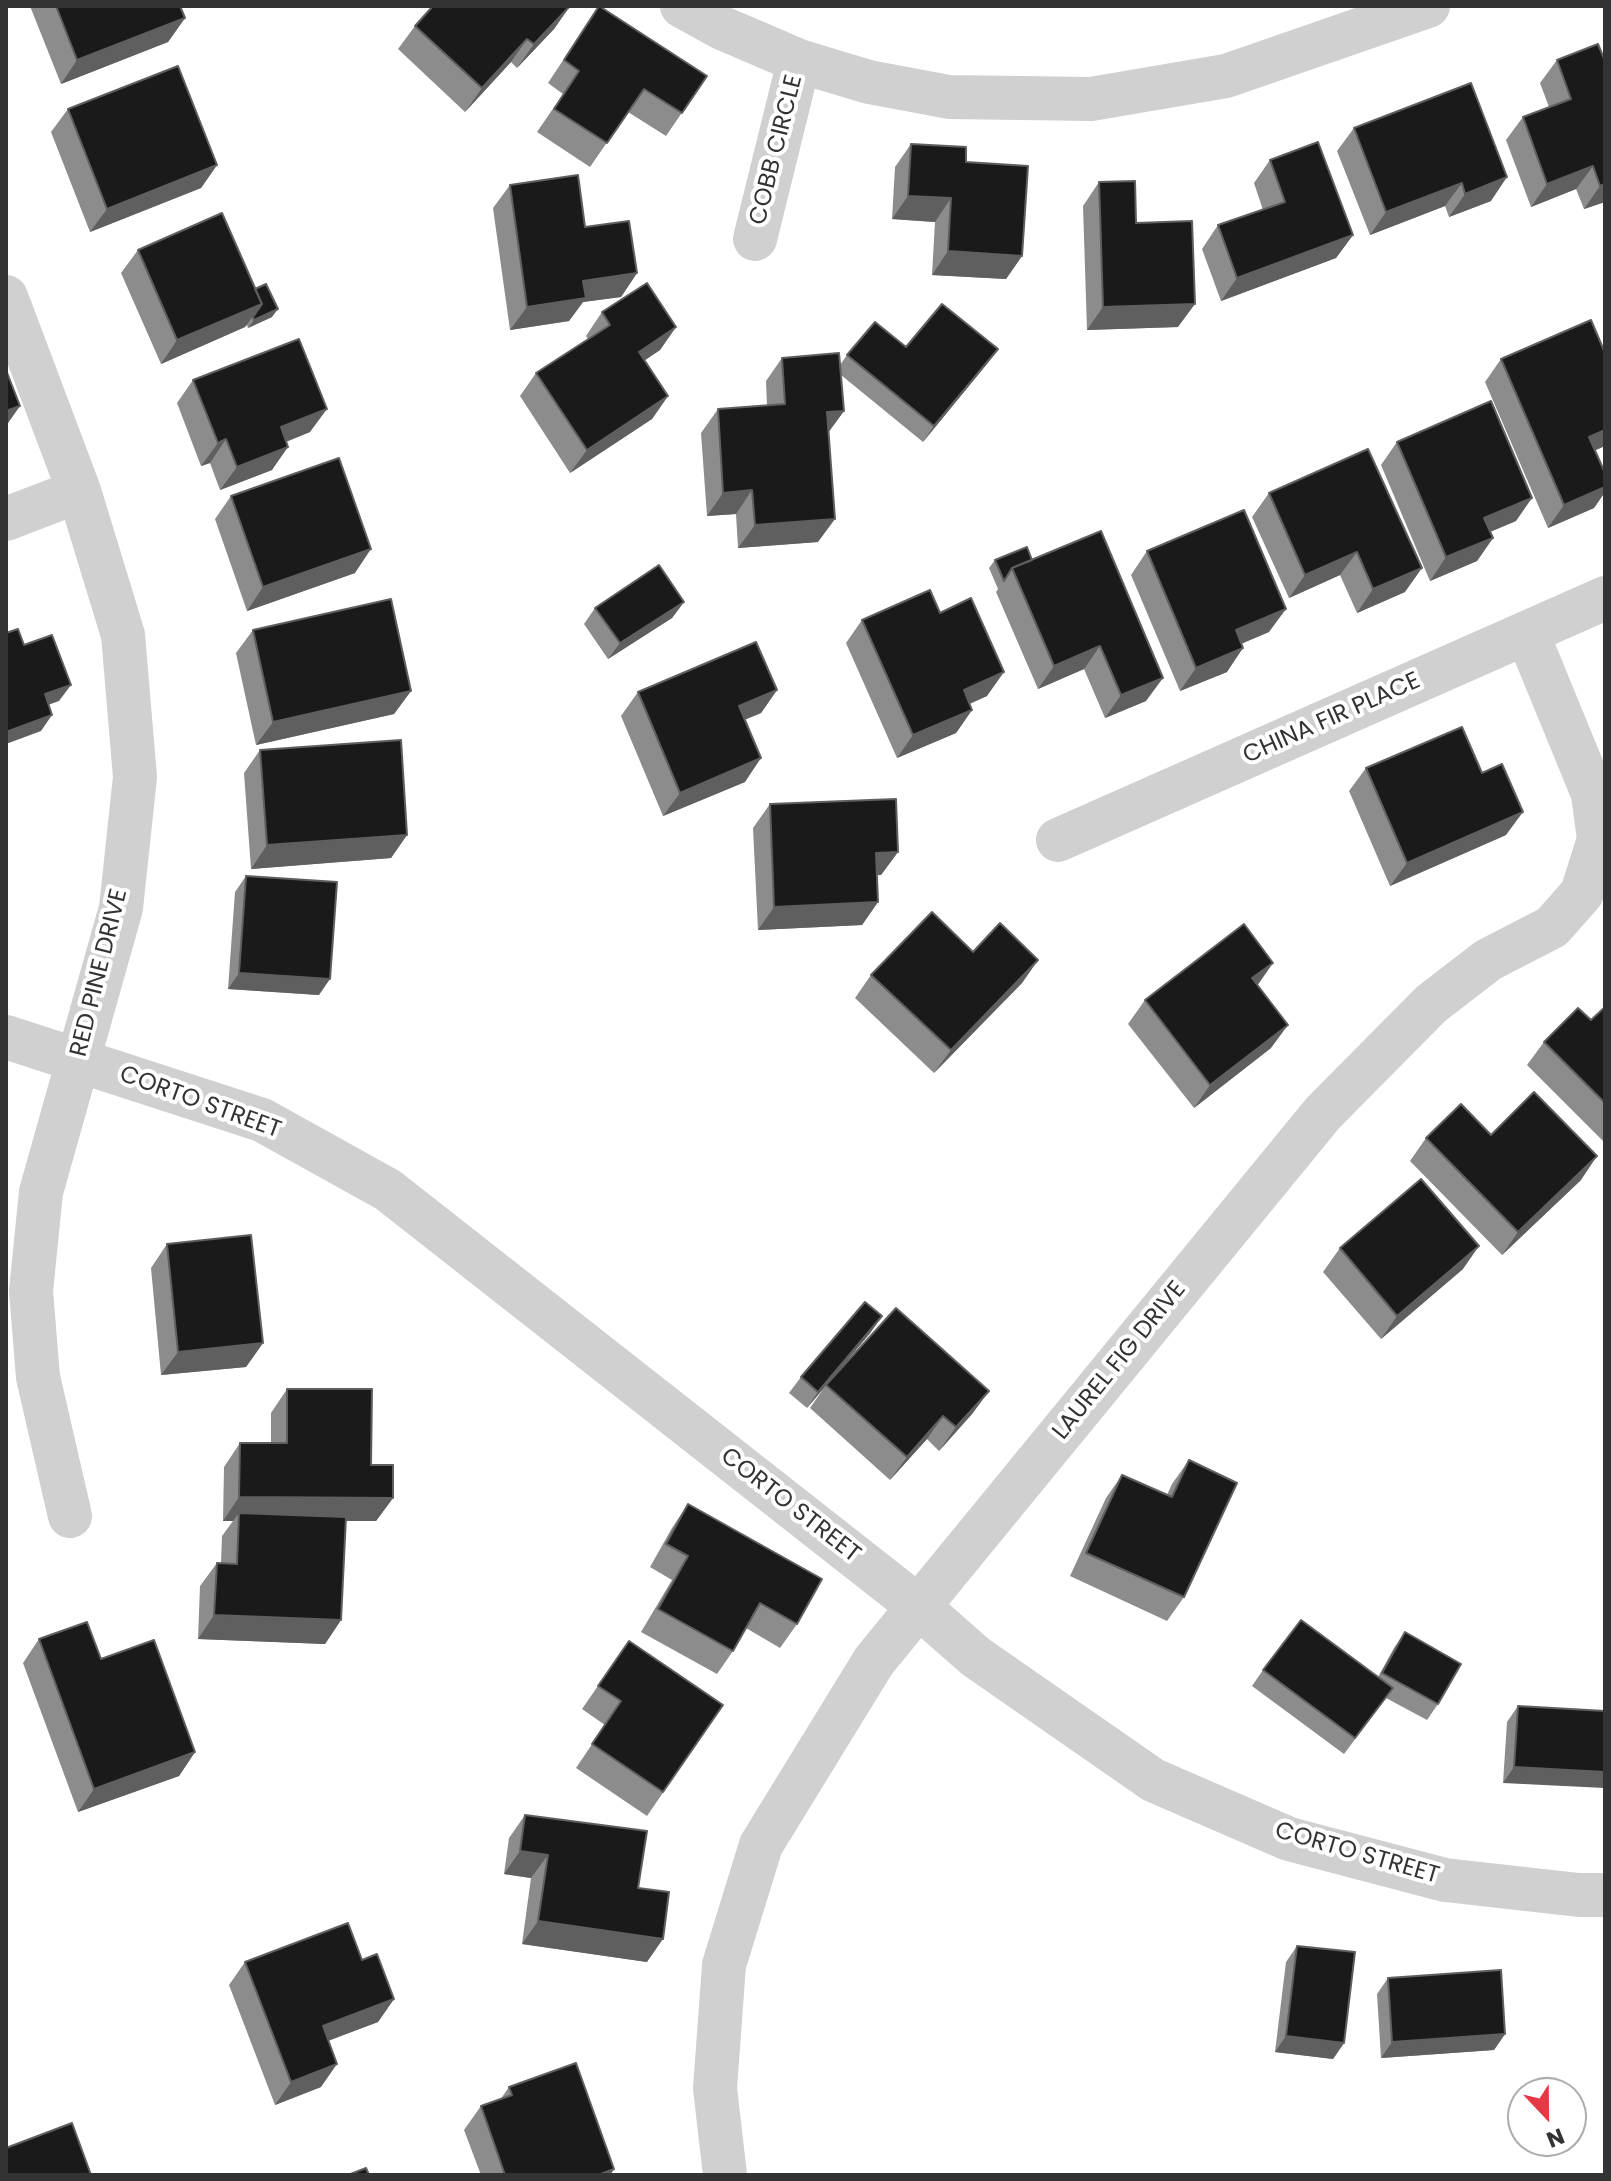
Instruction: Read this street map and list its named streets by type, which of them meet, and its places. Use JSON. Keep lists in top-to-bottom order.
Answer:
{
  "streets": {
    "street": [
      "COBB CIRCLE",
      "CHINA FIR PLACE",
      "RED PINE DRIVE",
      "CORTO STREET",
      "LAUREL FIG DRIVE"
    ]
  },
  "crossings": [
    ["CHINA FIR PLACE", "LAUREL FIG DRIVE"],
    ["RED PINE DRIVE", "CORTO STREET"],
    ["CORTO STREET", "LAUREL FIG DRIVE"]
  ],
  "north": "bottom"
}
